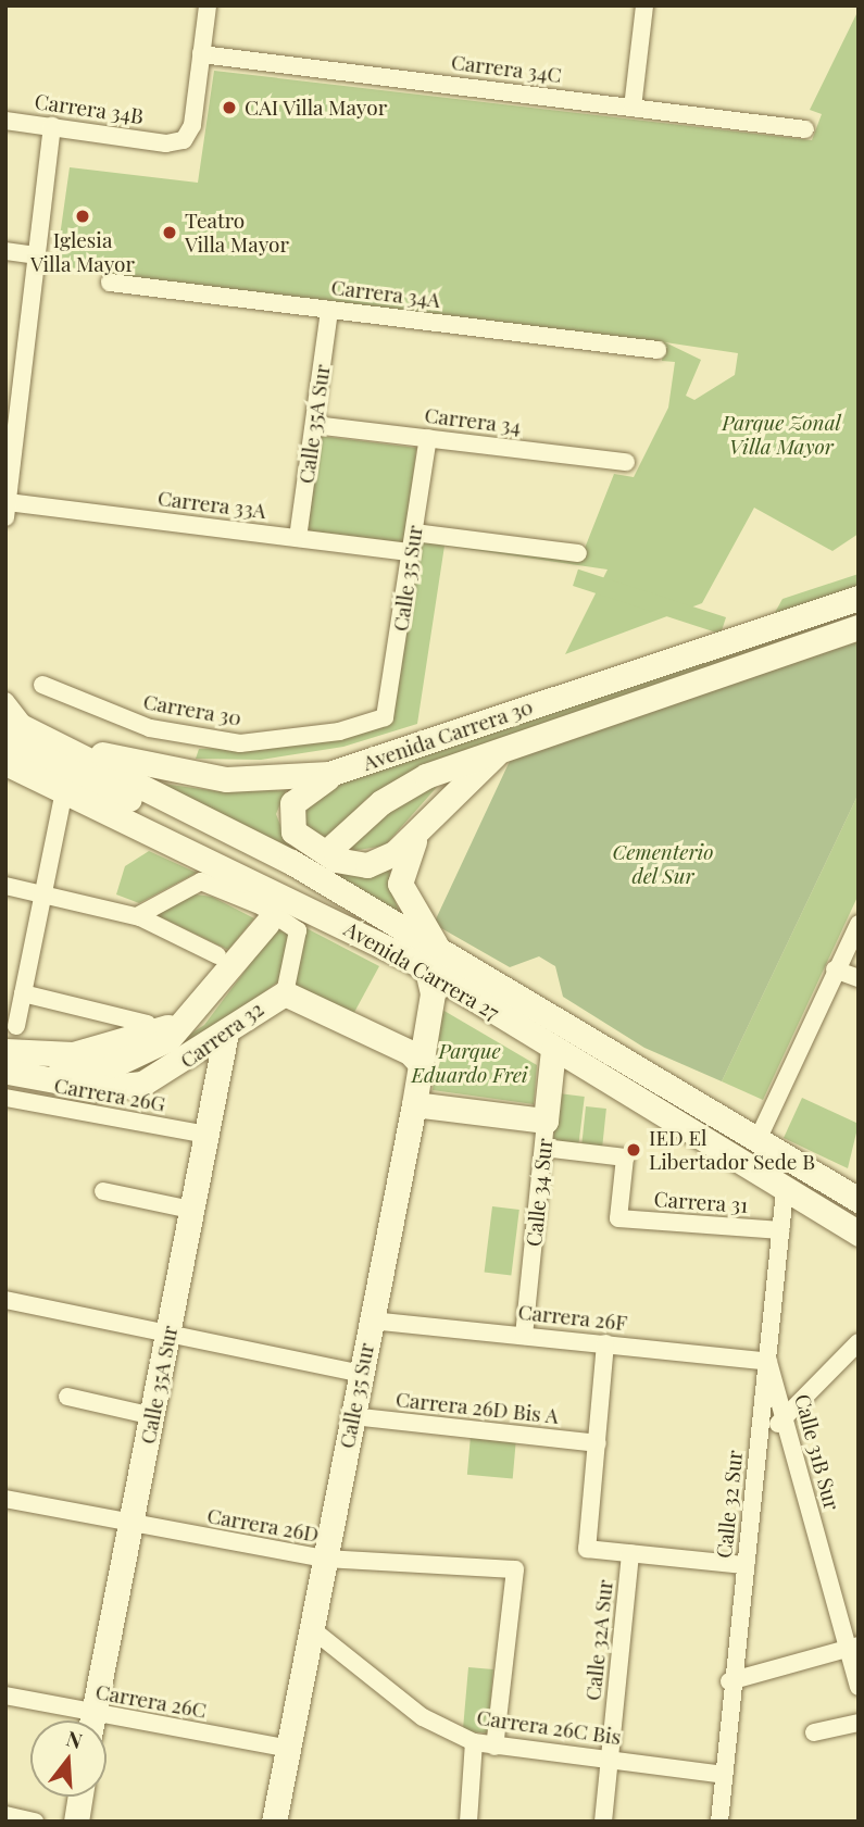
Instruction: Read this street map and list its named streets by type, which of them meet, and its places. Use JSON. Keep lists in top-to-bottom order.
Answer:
{
  "streets": {
    "main road": [
      "Calle 35A Sur",
      "Calle 35 Sur",
      "Avenida Carrera 30",
      "Avenida Carrera 27",
      "Carrera 32",
      "Calle 34 Sur"
    ],
    "street": [
      "Carrera 34C",
      "Carrera 34B",
      "Carrera 34A",
      "Carrera 34",
      "Carrera 33A",
      "Carrera 30",
      "Carrera 26G",
      "Carrera 31",
      "Carrera 26F",
      "Carrera 26D Bis A",
      "Calle 31B Sur",
      "Calle 32 Sur",
      "Carrera 26D",
      "Calle 32A Sur",
      "Carrera 26C",
      "Carrera 26C Bis"
    ]
  },
  "crossings": [
    ["Carrera 34C", "Carrera 34B"],
    ["Carrera 34A", "Calle 35A Sur"],
    ["Carrera 34", "Calle 35A Sur"],
    ["Carrera 34", "Calle 35 Sur"],
    ["Calle 35A Sur", "Carrera 33A"],
    ["Calle 35A Sur", "Carrera 32"],
    ["Calle 35A Sur", "Carrera 26G"],
    ["Calle 35A Sur", "Carrera 26D"],
    ["Carrera 33A", "Calle 35 Sur"],
    ["Calle 35 Sur", "Carrera 30"],
    ["Calle 35 Sur", "Avenida Carrera 27"],
    ["Calle 35 Sur", "Carrera 32"],
    ["Calle 35 Sur", "Carrera 26F"],
    ["Calle 35 Sur", "Carrera 26D Bis A"],
    ["Calle 35 Sur", "Carrera 26D"],
    ["Calle 35 Sur", "Carrera 26C"],
    ["Calle 35 Sur", "Carrera 26C Bis"],
    ["Avenida Carrera 30", "Avenida Carrera 27"],
    ["Avenida Carrera 27", "Calle 34 Sur"],
    ["Avenida Carrera 27", "Calle 32 Sur"],
    ["Calle 34 Sur", "Carrera 31"],
    ["Calle 34 Sur", "Carrera 26F"],
    ["Carrera 31", "Calle 32 Sur"],
    ["Carrera 26F", "Calle 31B Sur"],
    ["Carrera 26F", "Calle 32 Sur"],
    ["Calle 31B Sur", "Calle 32 Sur"],
    ["Calle 32 Sur", "Carrera 26C Bis"],
    ["Carrera 26D", "Carrera 26C Bis"],
    ["Calle 32A Sur", "Carrera 26C Bis"]
  ],
  "parks": ["Parque Zonal Villa Mayor", "Cementerio del Sur", "Parque Eduardo Frei"],
  "places": [
    "CAI Villa Mayor",
    "Iglesia Villa Mayor",
    "Teatro Villa Mayor",
    "IED El Libertador Sede B"
  ],
  "north": "top"
}
